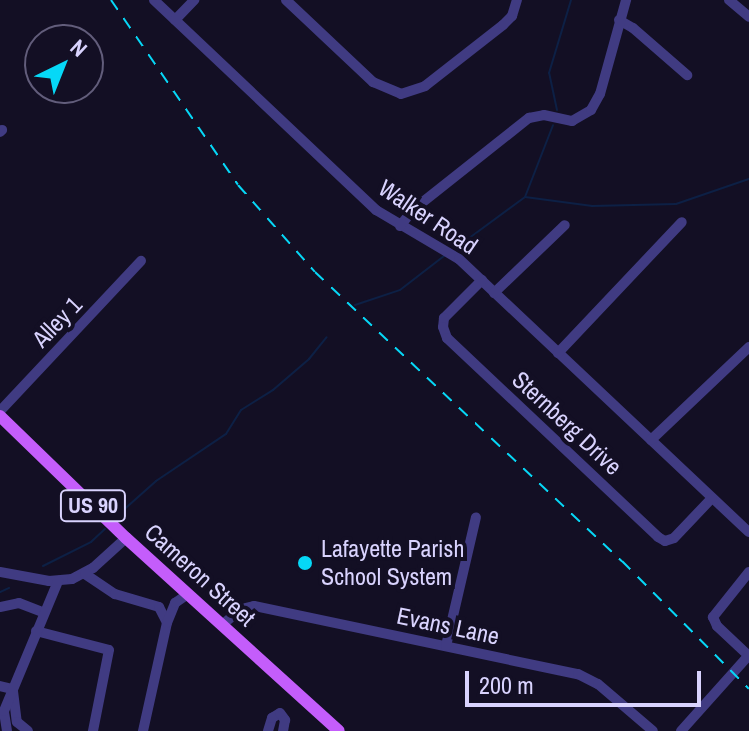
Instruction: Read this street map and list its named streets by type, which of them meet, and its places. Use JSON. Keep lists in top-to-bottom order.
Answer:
{
  "streets": {
    "main road": ["US 90", "Cameron Street"],
    "street": [
      "Walker Road",
      "Alley 1",
      "Sternberg Drive",
      "Evans Lane"
    ]
  },
  "crossings": [
    ["Walker Road", "Sternberg Drive"],
    ["Alley 1", "Cameron Street"],
    ["Cameron Street", "Evans Lane"]
  ],
  "places": ["Lafayette Parish School System"],
  "scale_bar": "200 m",
  "north": "top right"
}
